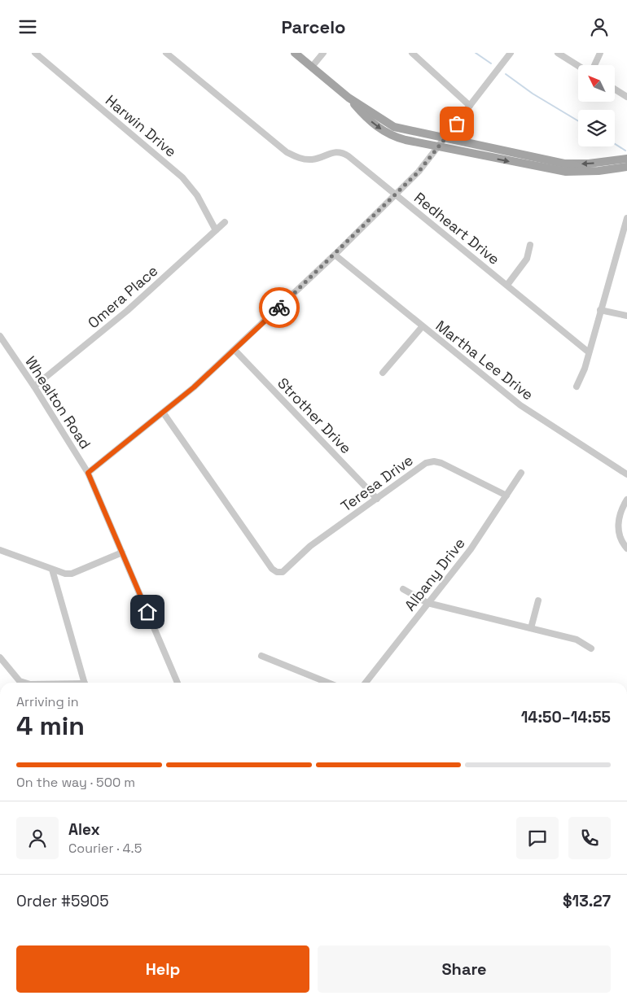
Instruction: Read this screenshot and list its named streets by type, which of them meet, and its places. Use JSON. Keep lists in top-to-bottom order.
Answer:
{
  "streets": {
    "street": [
      "Harwin Drive",
      "Redheart Drive",
      "Omera Place",
      "Martha Lee Drive",
      "Whealton Road",
      "Strother Drive",
      "Teresa Drive",
      "Albany Drive"
    ]
  },
  "crossings": [
    ["Harwin Drive", "Omera Place"],
    ["Omera Place", "Whealton Road"],
    ["Strother Drive", "Teresa Drive"],
    ["Teresa Drive", "Albany Drive"]
  ],
  "north": "top left",
  "page": {
    "header": "Parcelo",
    "heading": ["4 min", "Arriving in", "14:50–14:55"],
    "panel": [
      "Alex",
      "Courier · 4.5",
      "Order #5905",
      "$13.27"
    ],
    "bar": "On the way · 500 m",
    "buttons": ["Help", "Share"]
  }
}
